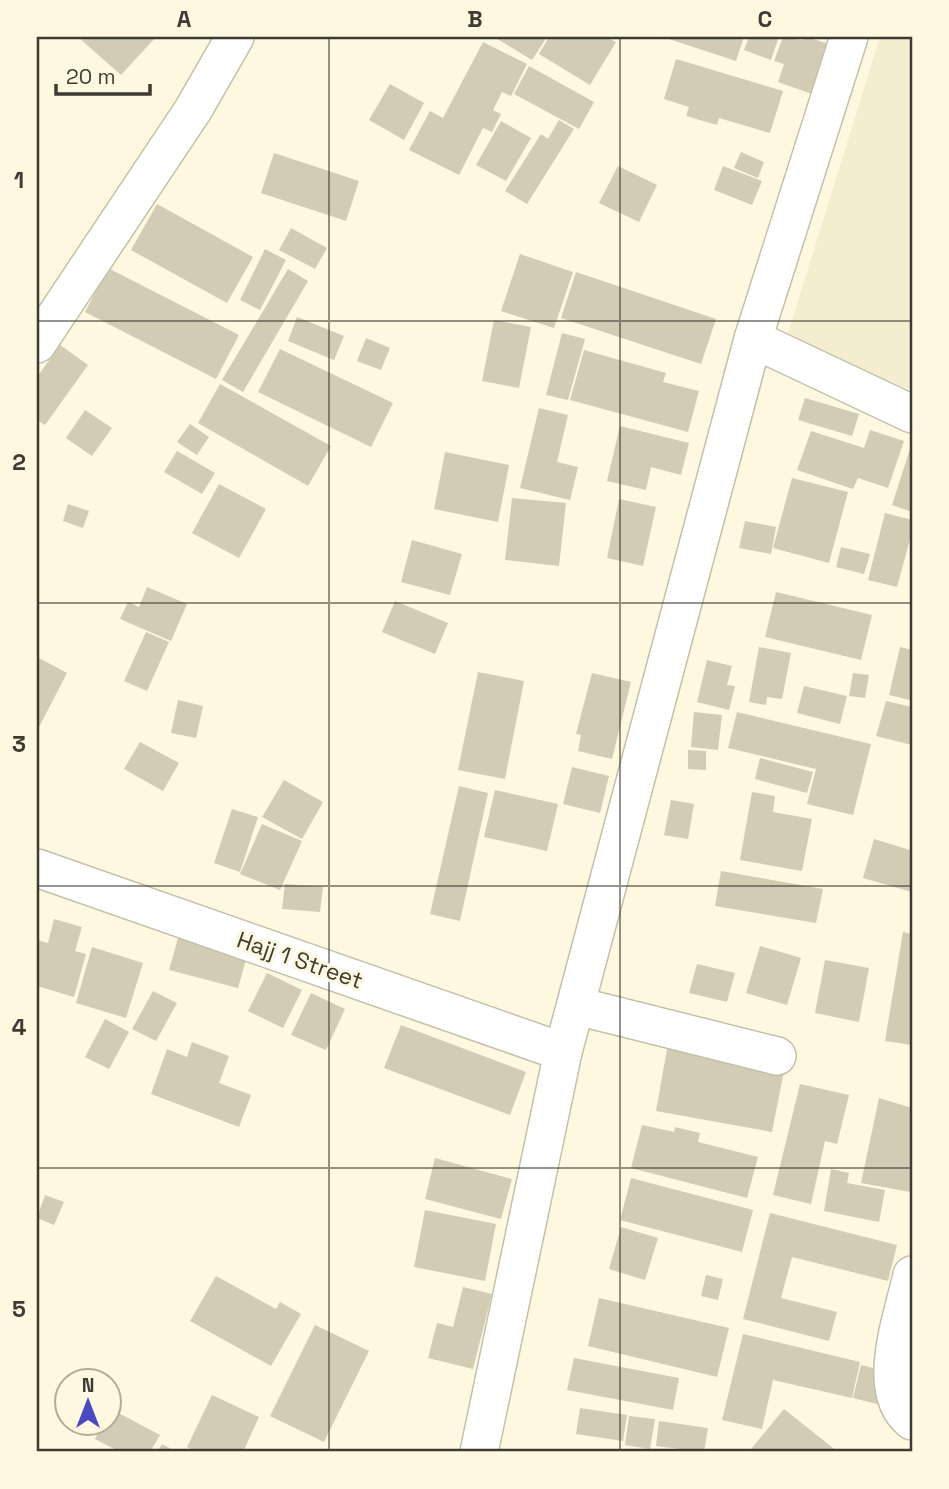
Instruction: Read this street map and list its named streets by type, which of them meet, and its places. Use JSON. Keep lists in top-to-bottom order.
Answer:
{
  "streets": {
    "street": ["Hajj 1 Street"]
  },
  "scale_bar": "20 m",
  "north": "top",
  "grid": {
    "columns": ["A", "B", "C"],
    "rows": [
      "1",
      "2",
      "3",
      "4",
      "5"
    ]
  }
}
